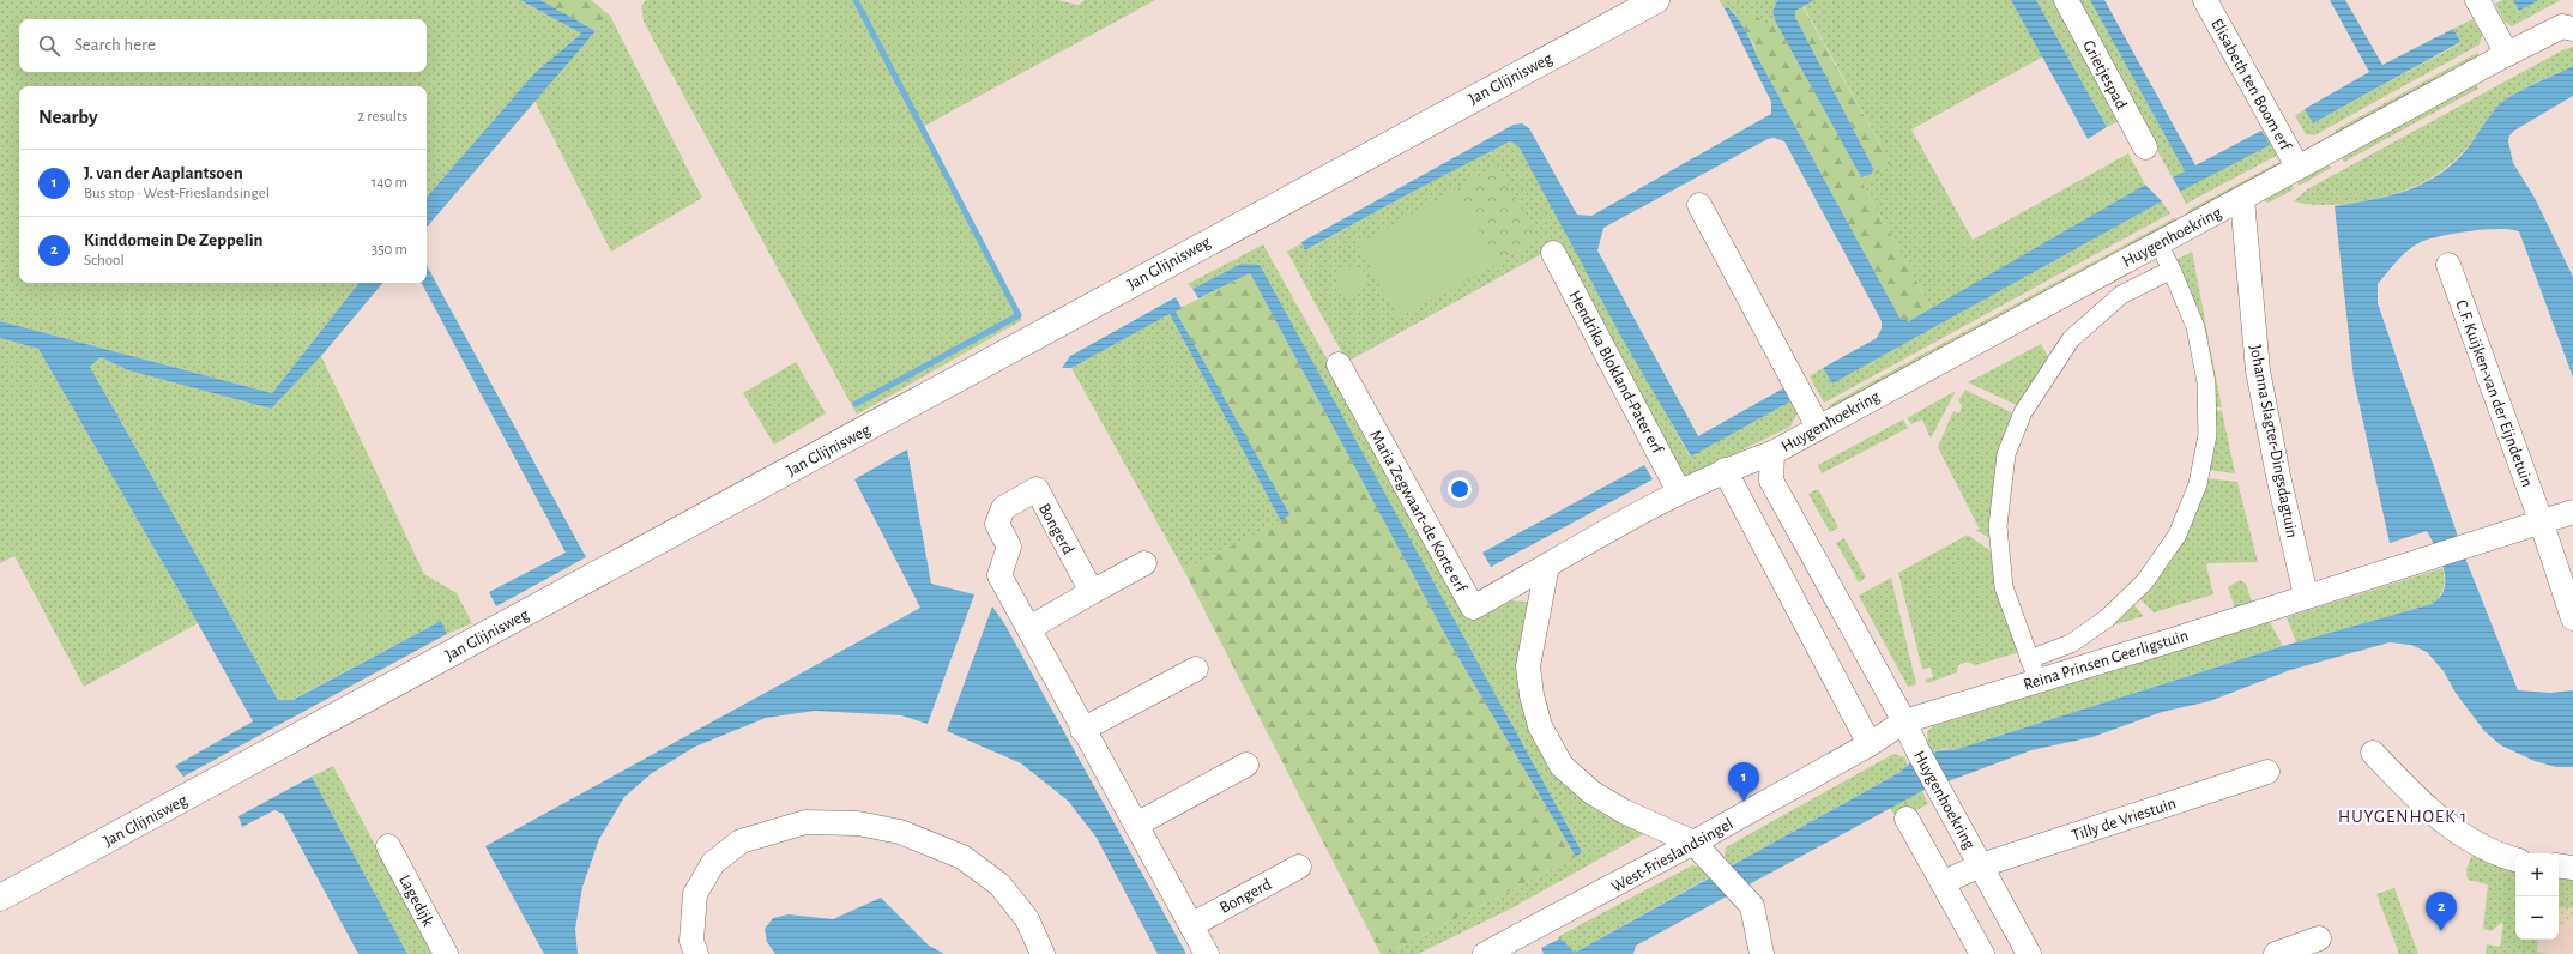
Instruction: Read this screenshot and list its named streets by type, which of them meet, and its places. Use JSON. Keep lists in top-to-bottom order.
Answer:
{
  "streets": {
    "street": [
      "Grietjespad",
      "Jan Glijnisweg",
      "Elisabeth ten Boom erf",
      "Huygenhoekring",
      "Hendrika Blokland-Pater erf",
      "C.F. Kuijken-van der Eijndetuin",
      "Johanna Slagter-Dingsdagtuin",
      "Maria Zegwaart-de Korte erf",
      "Bongerd",
      "Reina Prinsen Geerligstuin",
      "Tilly de Vriestuin",
      "West-Frieslandsingel",
      "Lagedijk"
    ]
  },
  "crossings": [
    ["Elisabeth ten Boom erf", "Huygenhoekring"],
    ["Huygenhoekring", "Hendrika Blokland-Pater erf"],
    ["Huygenhoekring", "Johanna Slagter-Dingsdagtuin"],
    ["Huygenhoekring", "Maria Zegwaart-de Korte erf"],
    ["Huygenhoekring", "Reina Prinsen Geerligstuin"],
    ["Huygenhoekring", "Tilly de Vriestuin"],
    ["Huygenhoekring", "West-Frieslandsingel"],
    ["Johanna Slagter-Dingsdagtuin", "Reina Prinsen Geerligstuin"],
    ["Reina Prinsen Geerligstuin", "West-Frieslandsingel"]
  ],
  "districts": ["HUYGENHOEK 1"],
  "page": {
    "search": "Search here",
    "heading": ["Nearby", "2 results"],
    "list": [
      {
        "mark": "1",
        "name": "J. van der Aaplantsoen",
        "note": "Bus stop · West-Frieslandsingel",
        "value": "140 m"
      },
      {
        "mark": "2",
        "name": "Kinddomein De Zeppelin",
        "note": "School",
        "value": "350 m"
      }
    ],
    "pins": ["1", "2"],
    "map_buttons": ["+", "−"]
  }
}
